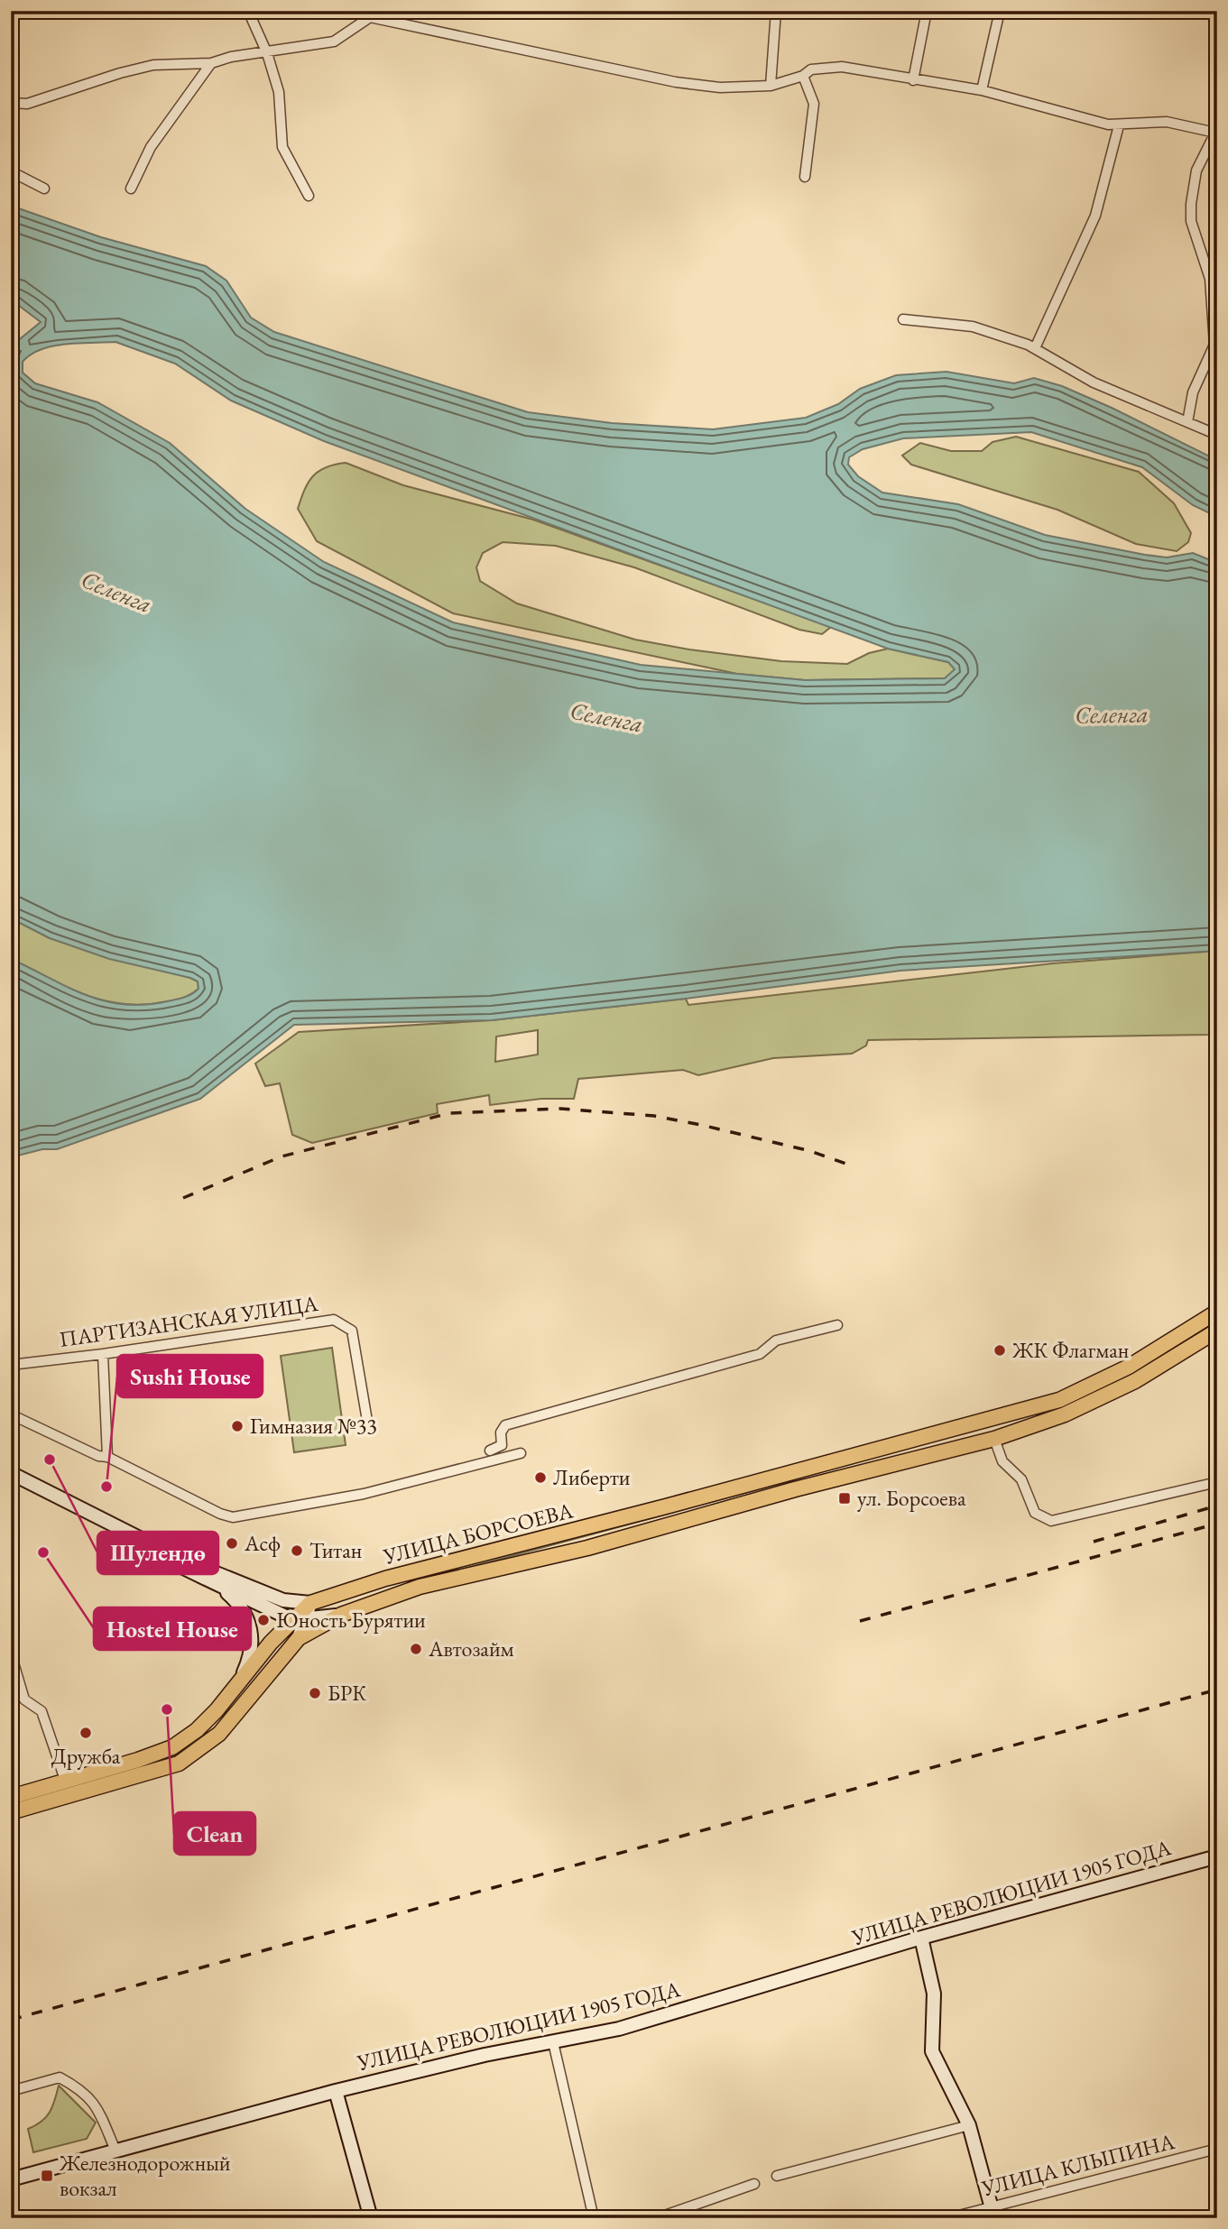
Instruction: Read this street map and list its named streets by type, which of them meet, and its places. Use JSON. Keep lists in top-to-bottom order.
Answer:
{
  "streets": {
    "main road": ["УЛИЦА БОРСОЕВА", "УЛИЦА РЕВОЛЮЦИИ 1905 ГОДА"],
    "street": ["ПАРТИЗАНСКАЯ УЛИЦА", "УЛИЦА КЛЫПИНА"]
  },
  "water": ["Селенга"],
  "places": {
    "other": [
      "ЖК Флагман",
      "Гимназия №33",
      "Шулендө",
      "Либерти",
      "Sushi House",
      "Асф",
      "Титан",
      "Hostel House",
      "Юность Бурятии",
      "Автозайм",
      "БРК",
      "Clean",
      "Дружба"
    ],
    "transit": ["ул. Борсоева", "Железнодорожный вокзал"]
  }
}
